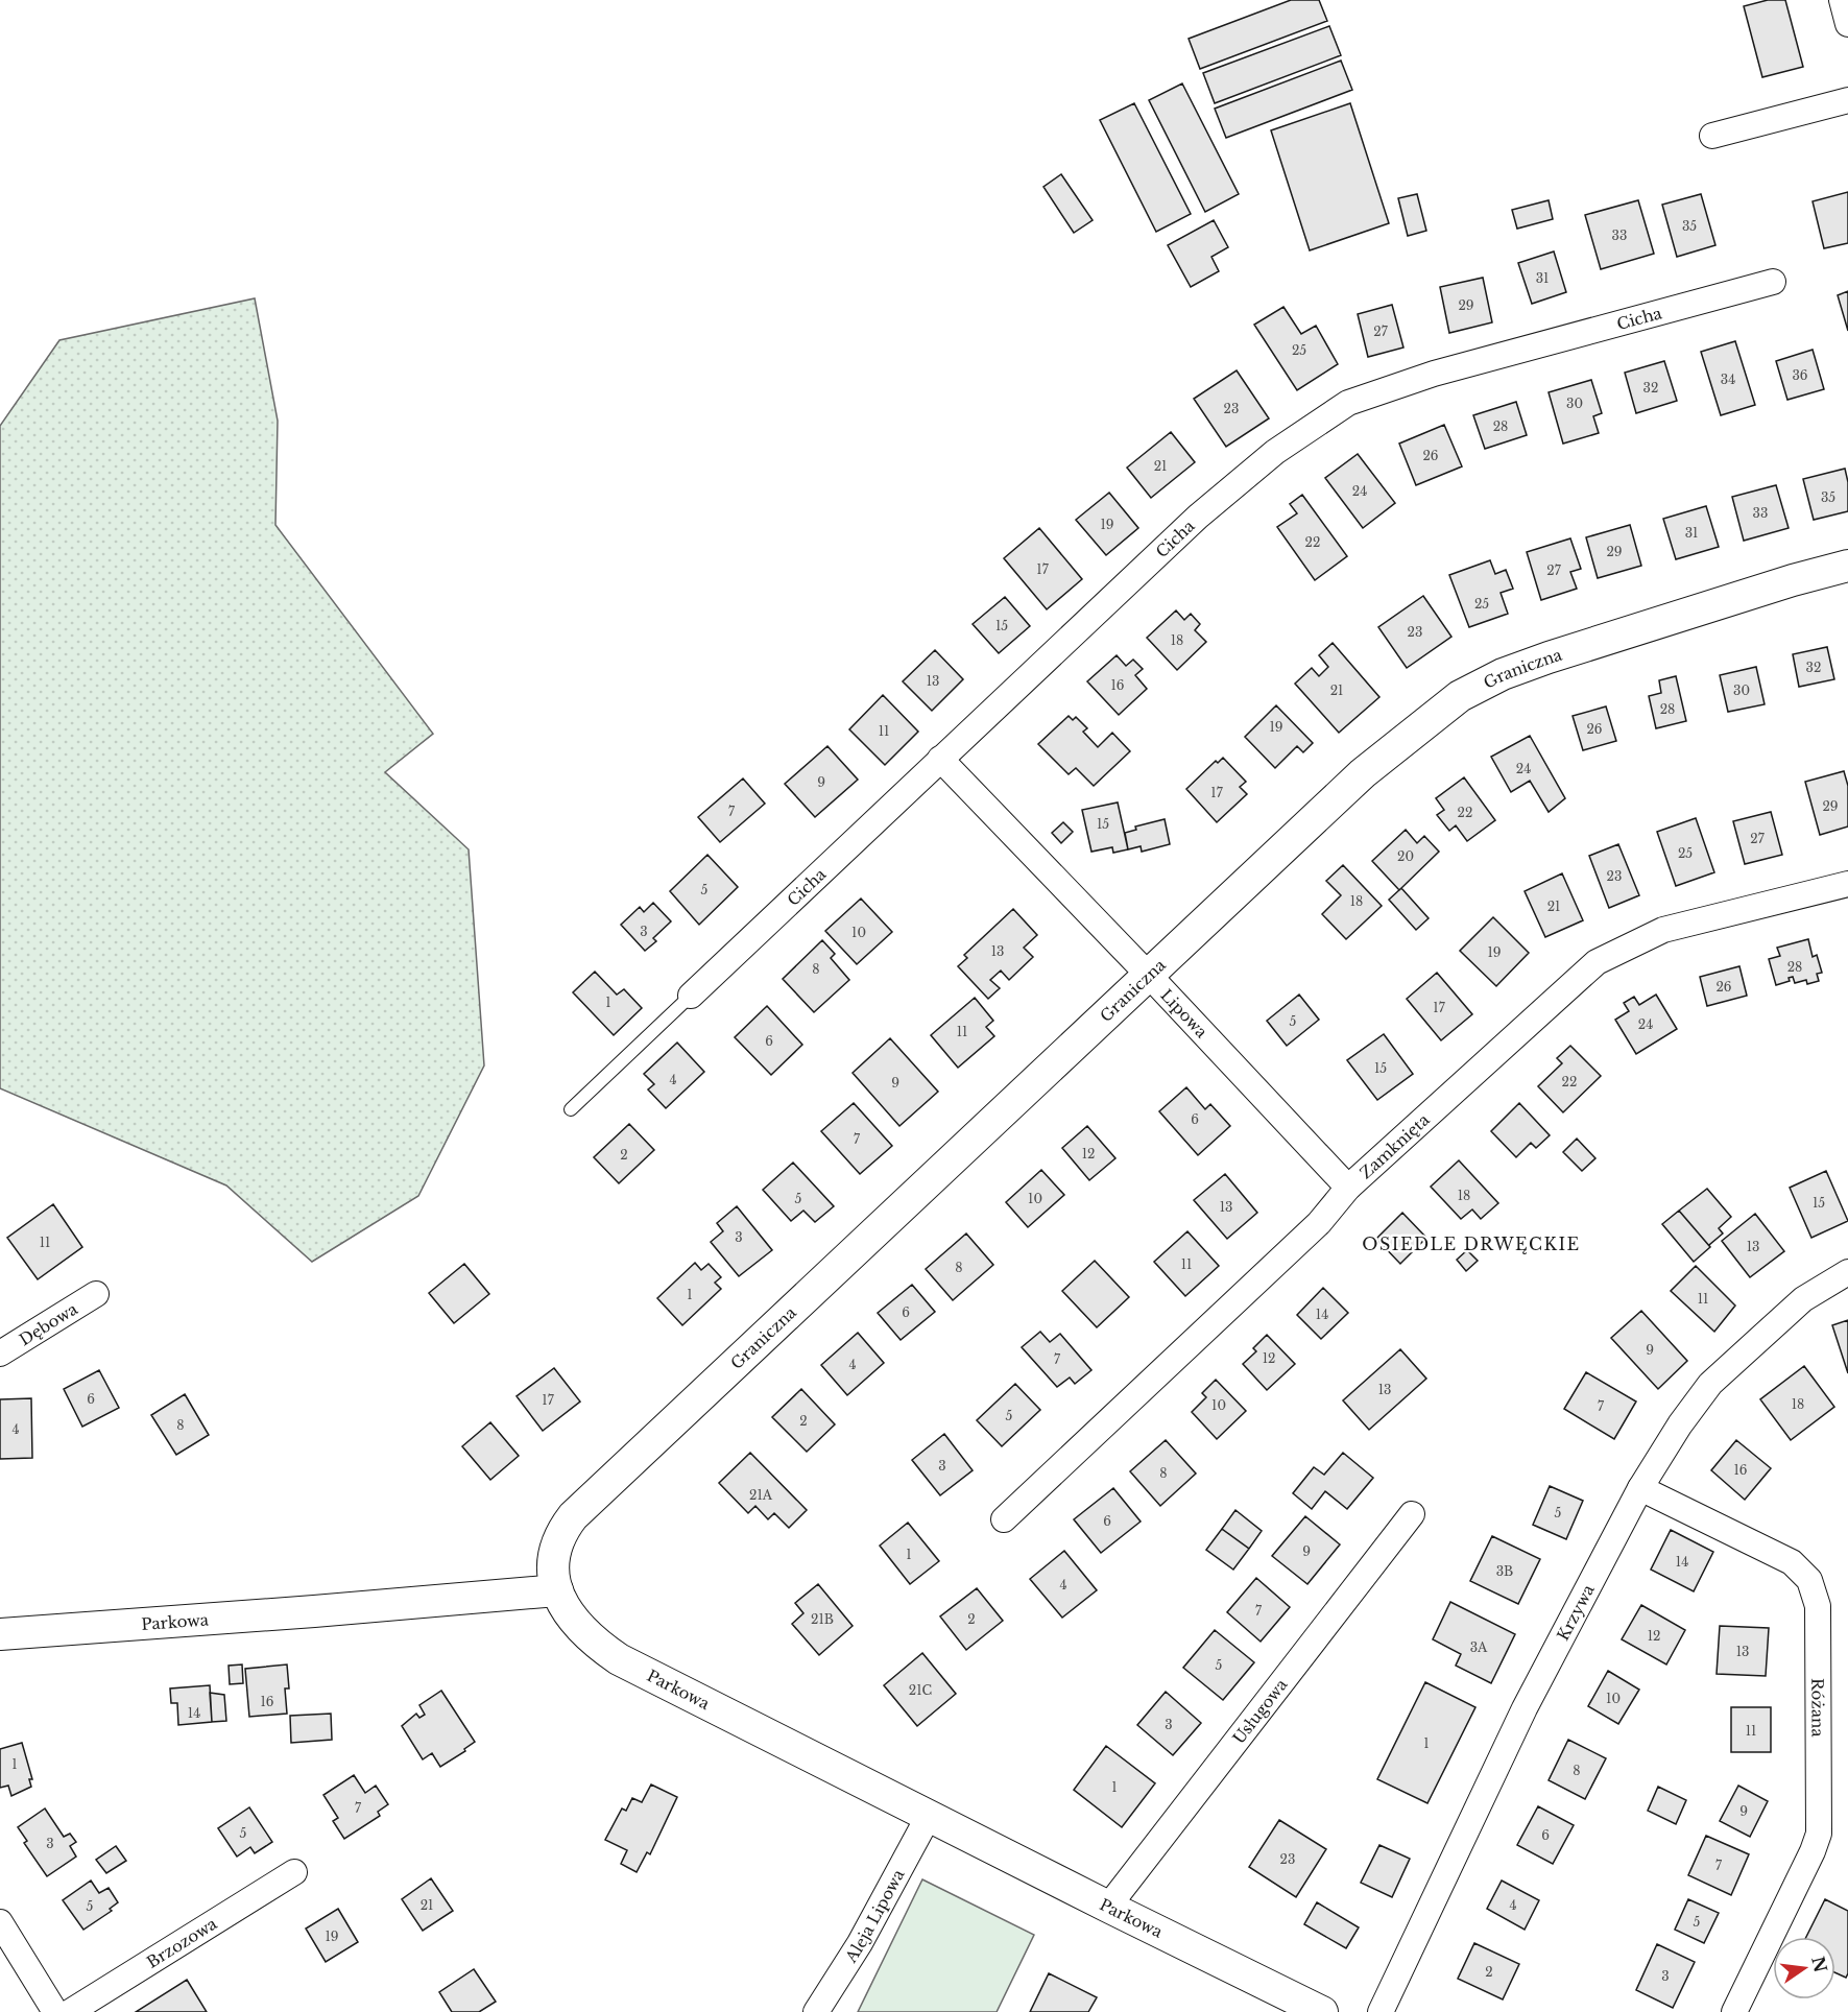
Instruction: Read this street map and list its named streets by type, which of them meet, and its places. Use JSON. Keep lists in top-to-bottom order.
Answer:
{
  "streets": {
    "street": [
      "Cicha",
      "Graniczna",
      "Lipowa",
      "Zamknięta",
      "Dębowa",
      "Krzywa",
      "Parkowa",
      "Różana",
      "Usługowa",
      "Aleja Lipowa",
      "Brzozowa"
    ]
  },
  "crossings": [
    ["Cicha", "Lipowa"],
    ["Graniczna", "Lipowa"],
    ["Graniczna", "Parkowa"],
    ["Lipowa", "Zamknięta"],
    ["Krzywa", "Różana"],
    ["Parkowa", "Usługowa"],
    ["Parkowa", "Aleja Lipowa"]
  ],
  "districts": ["OSIEDLE DRWĘCKIE"],
  "house_numbers": [
    "35",
    "33",
    "31",
    "29",
    "27",
    "25",
    "36",
    "34",
    "32",
    "30",
    "23",
    "28",
    "26",
    "21",
    "24",
    "35",
    "33",
    "19",
    "31",
    "22",
    "29",
    "17",
    "27",
    "25",
    "15",
    "23",
    "18",
    "32",
    "13",
    "16",
    "21",
    "30",
    "28",
    "19",
    "26",
    "11",
    "24",
    "9",
    "17",
    "29",
    "7",
    "22",
    "15",
    "27",
    "25",
    "20",
    "23",
    "5",
    "18",
    "21",
    "3",
    "10",
    "13",
    "19",
    "28",
    "8",
    "26",
    "1",
    "17",
    "5",
    "24",
    "11",
    "6",
    "15",
    "4",
    "22",
    "9",
    "6",
    "7",
    "12",
    "2",
    "18",
    "5",
    "10",
    "15",
    "13",
    "3",
    "11",
    "13",
    "11",
    "8",
    "1",
    "11",
    "6",
    "14",
    "9",
    "12",
    "7",
    "4",
    "13",
    "6",
    "17",
    "18",
    "10",
    "7",
    "5",
    "2",
    "8",
    "4",
    "3",
    "16",
    "8",
    "21A",
    "5",
    "6",
    "9",
    "1",
    "14",
    "3B",
    "4",
    "7",
    "21B",
    "2",
    "12",
    "3A",
    "13",
    "5",
    "21C",
    "10",
    "16",
    "14",
    "3",
    "11",
    "1",
    "1",
    "8",
    "1",
    "7",
    "9",
    "5",
    "6",
    "3",
    "23",
    "7",
    "21",
    "4",
    "5",
    "5",
    "19",
    "2",
    "3"
  ],
  "north": "right"
}
